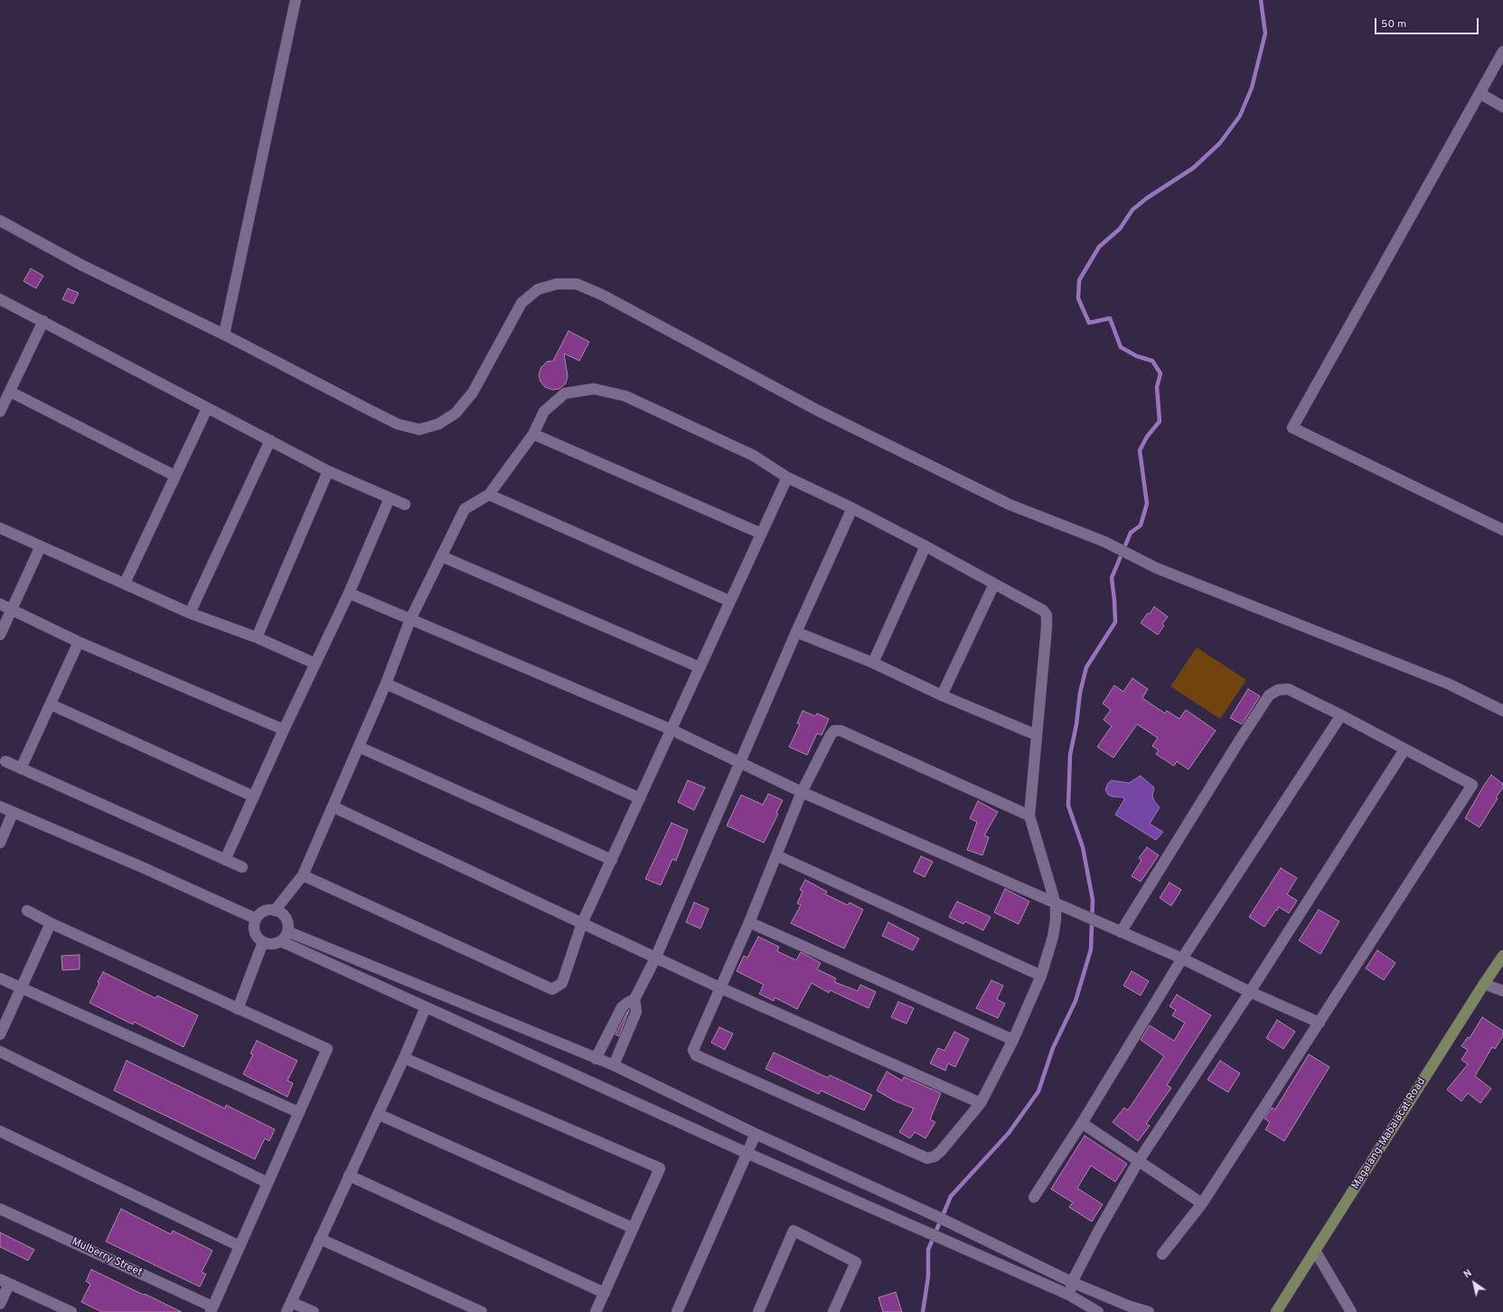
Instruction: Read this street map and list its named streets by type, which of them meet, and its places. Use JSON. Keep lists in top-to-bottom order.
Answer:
{
  "streets": {
    "main road": ["Magalang-Mabalacat Road"],
    "street": ["Mulberry Street"]
  },
  "scale_bar": "50 m",
  "north": "top left"
}
